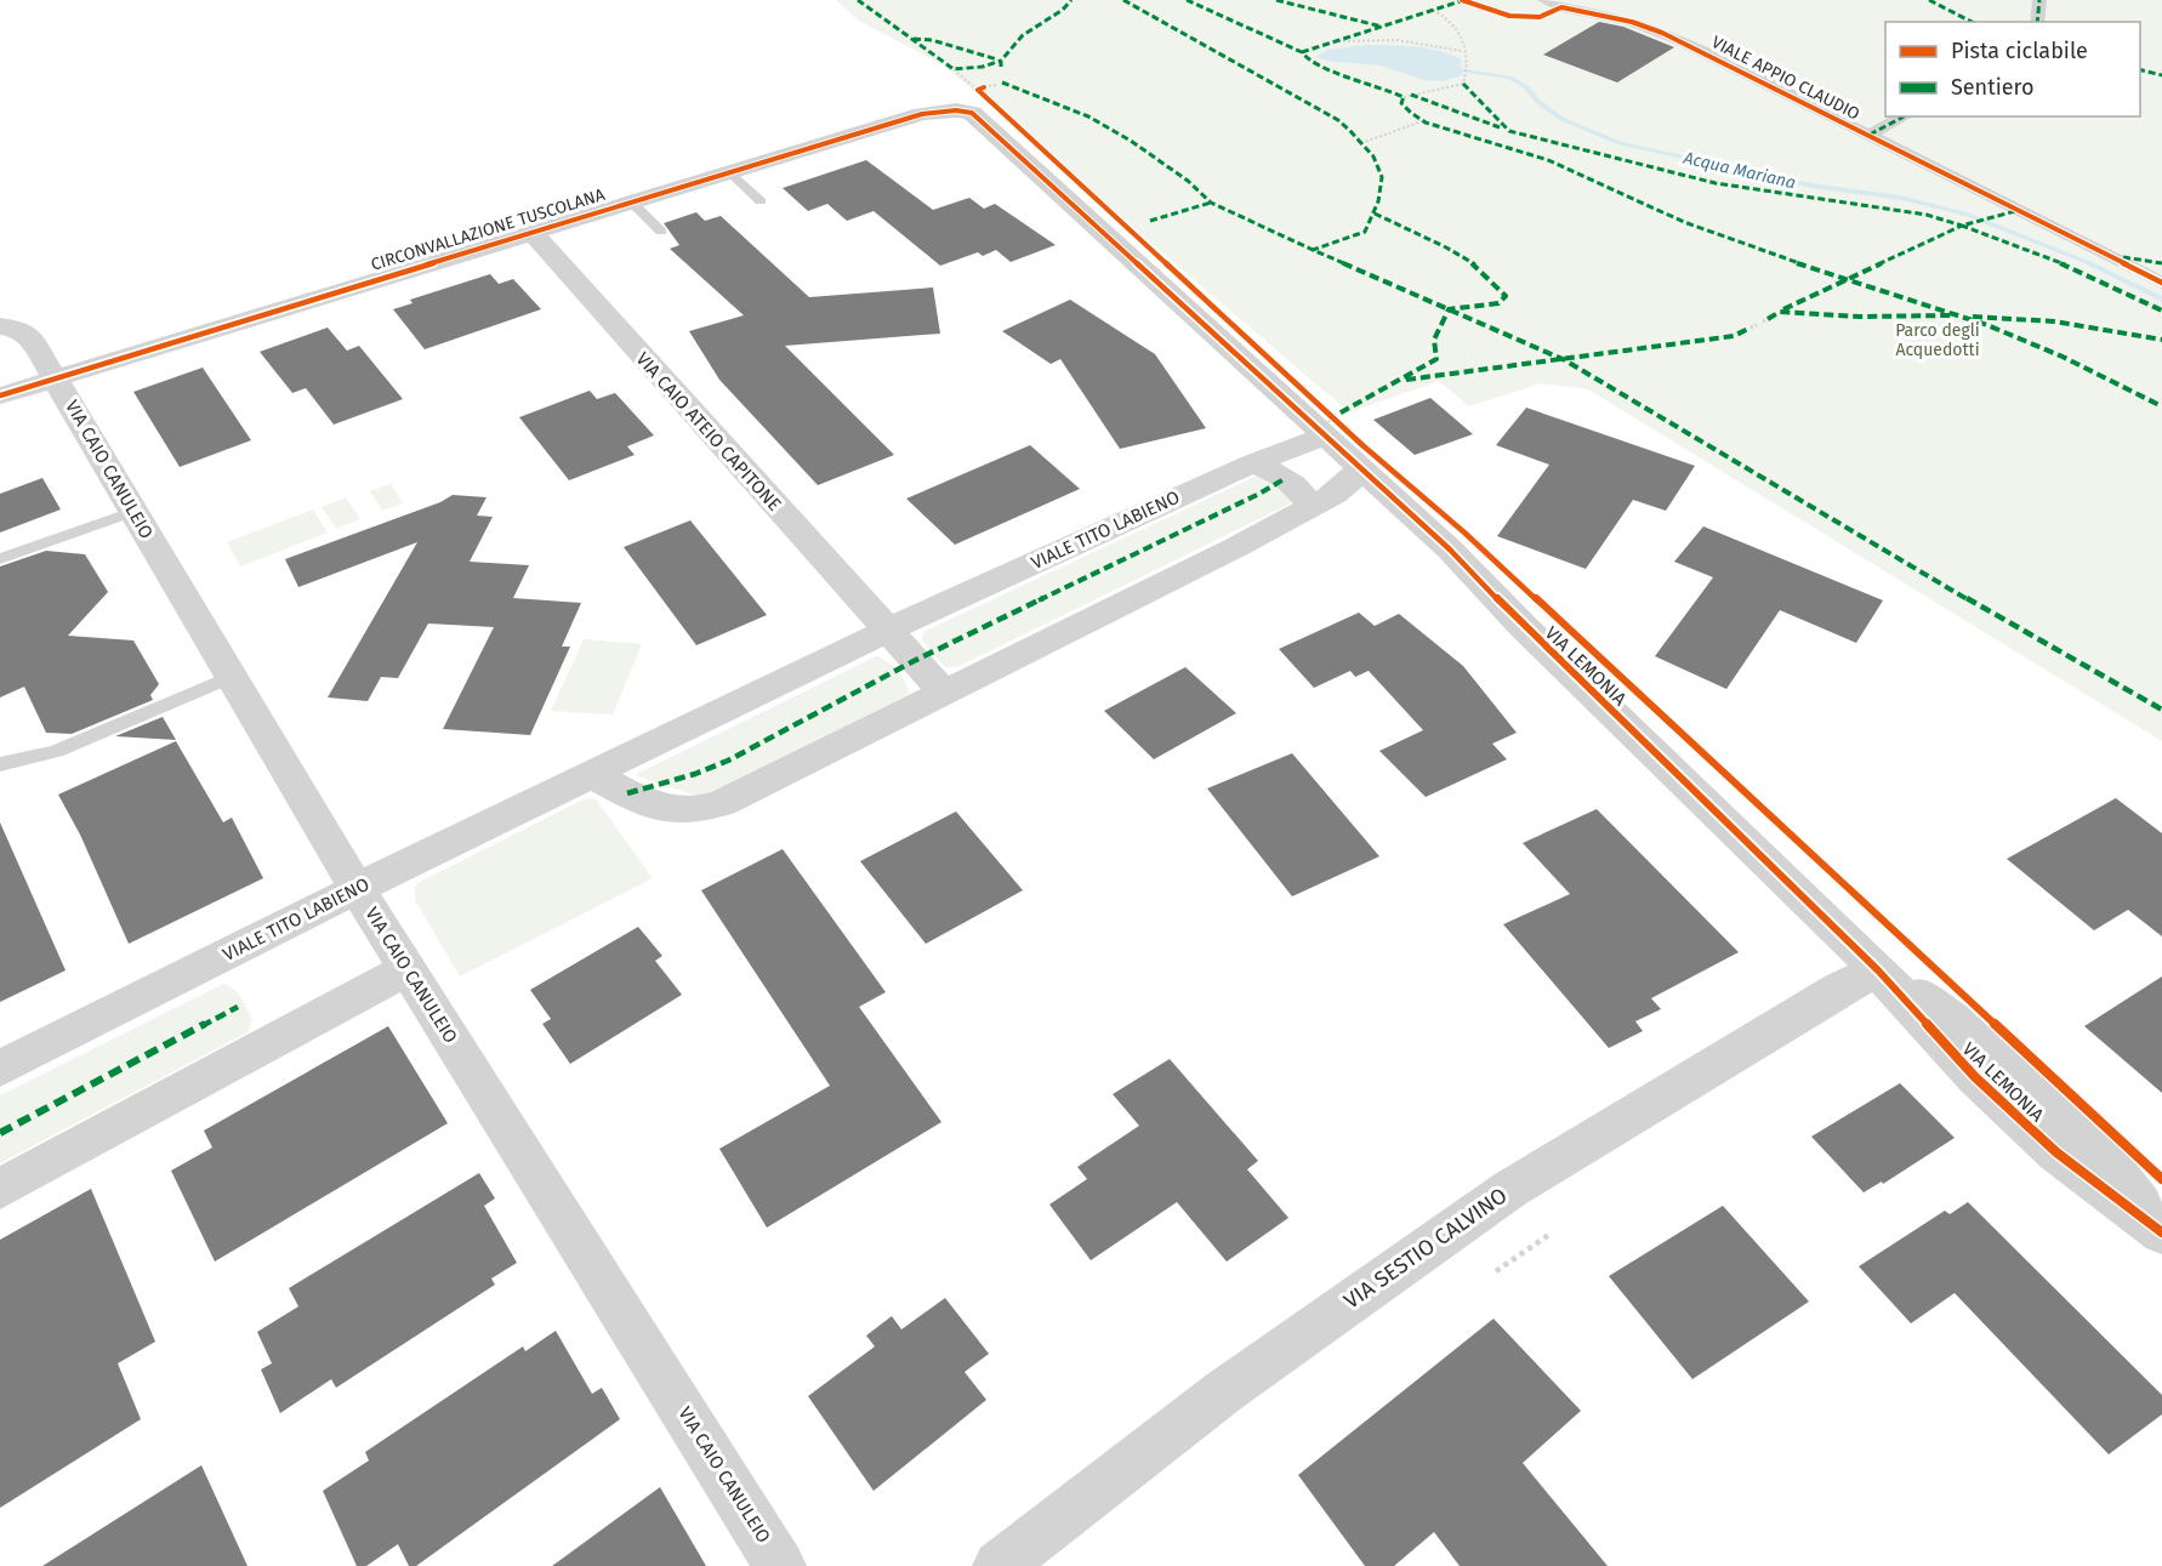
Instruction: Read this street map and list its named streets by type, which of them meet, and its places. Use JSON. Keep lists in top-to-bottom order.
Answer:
{
  "streets": {
    "street": [
      "VIALE APPIO CLAUDIO",
      "CIRCONVALLAZIONE TUSCOLANA",
      "VIA CAIO ATEIO CAPITONE",
      "VIA CAIO CANULEIO",
      "VIALE TITO LABIENO",
      "VIA LEMONIA",
      "VIA SESTIO CALVINO"
    ]
  },
  "crossings": [
    ["CIRCONVALLAZIONE TUSCOLANA", "VIA CAIO ATEIO CAPITONE"],
    ["CIRCONVALLAZIONE TUSCOLANA", "VIA CAIO CANULEIO"],
    ["CIRCONVALLAZIONE TUSCOLANA", "VIA LEMONIA"],
    ["VIA CAIO ATEIO CAPITONE", "VIALE TITO LABIENO"],
    ["VIA CAIO CANULEIO", "VIALE TITO LABIENO"],
    ["VIALE TITO LABIENO", "VIA LEMONIA"],
    ["VIA LEMONIA", "VIA SESTIO CALVINO"]
  ],
  "water": ["Acqua Mariana"],
  "parks": ["Parco degli Acquedotti"],
  "legend": ["Pista ciclabile", "Sentiero"]
}
